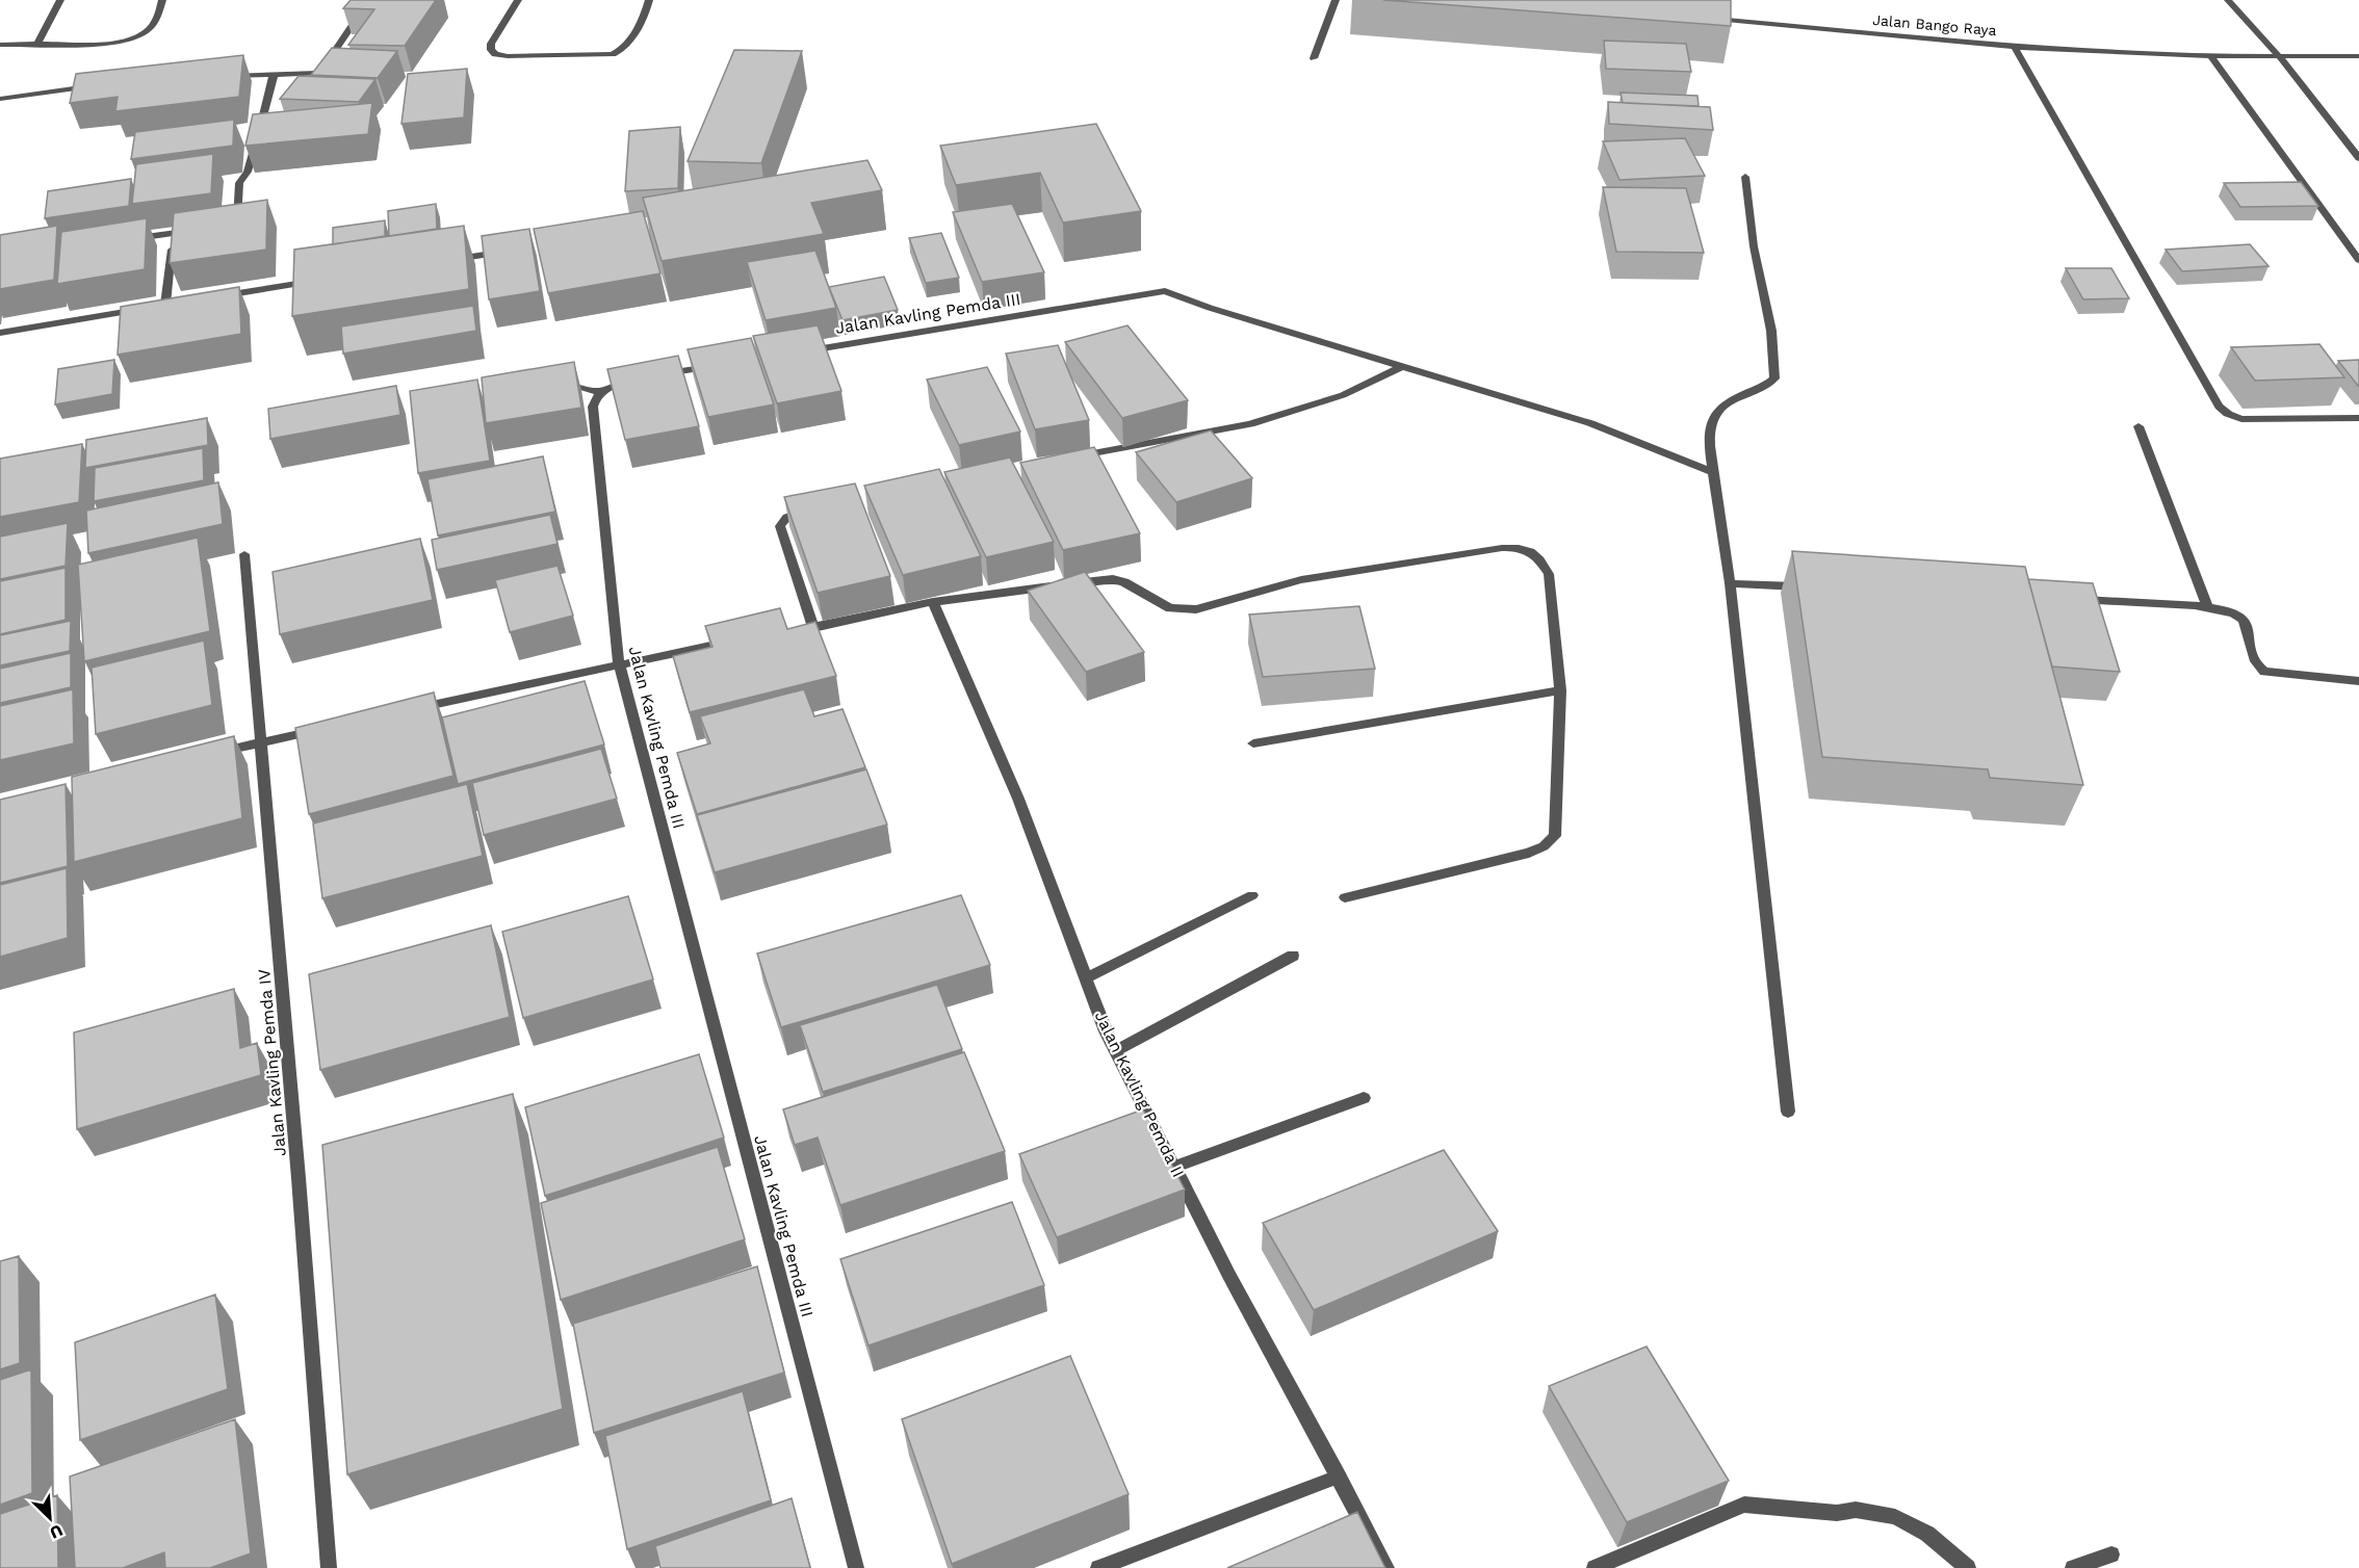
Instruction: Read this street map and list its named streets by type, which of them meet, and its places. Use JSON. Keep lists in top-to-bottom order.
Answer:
{
  "streets": {
    "street": [
      "Jalan Bango Raya",
      "Jalan Kavling Pemda III",
      "Jalan Kavling Pemda IV",
      "Jalan Kavling Pemda II"
    ]
  },
  "north": "bottom right"
}
